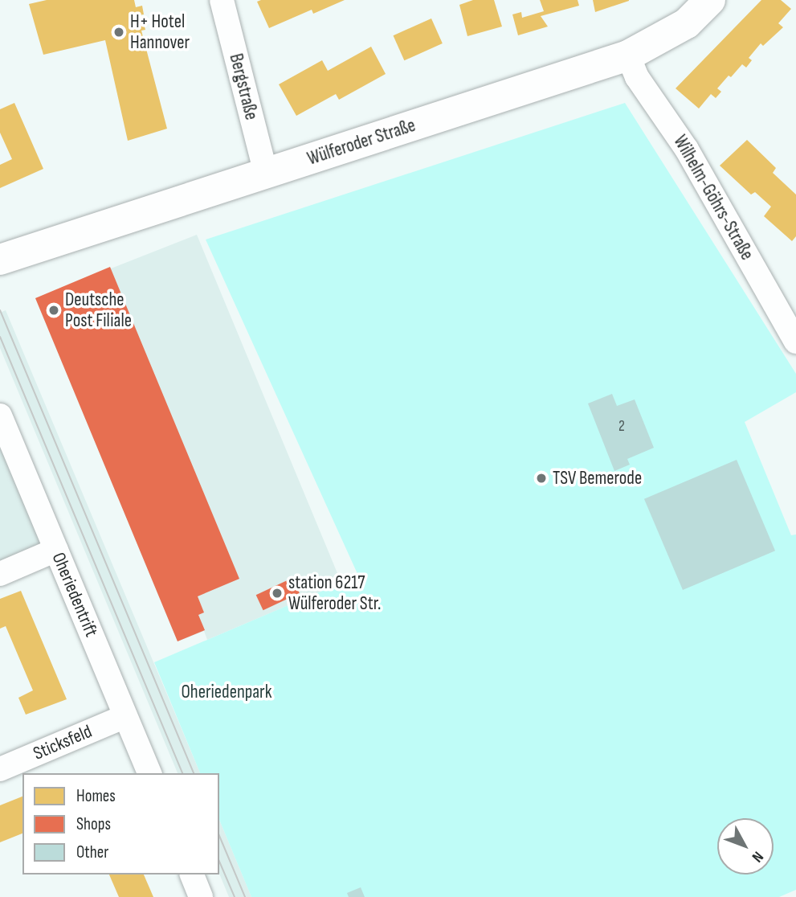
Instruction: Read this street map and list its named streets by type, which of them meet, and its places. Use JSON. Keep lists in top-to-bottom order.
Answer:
{
  "streets": {
    "main road": ["Wülferoder Straße"],
    "street": [
      "Bergstraße",
      "Wilhelm-Göhrs-Straße",
      "Oheriedentrift",
      "Sticksfeld"
    ]
  },
  "crossings": [
    ["Bergstraße", "Wülferoder Straße"],
    ["Wülferoder Straße", "Wilhelm-Göhrs-Straße"],
    ["Oheriedentrift", "Sticksfeld"]
  ],
  "parks": ["Oheriedenpark"],
  "places": [
    "H+ Hotel Hannover",
    "Deutsche Post Filiale",
    "TSV Bemerode",
    "station 6217 Wülferoder Str."
  ],
  "house_numbers": ["2"],
  "legend": ["Homes", "Shops", "Other"],
  "north": "bottom right"
}
